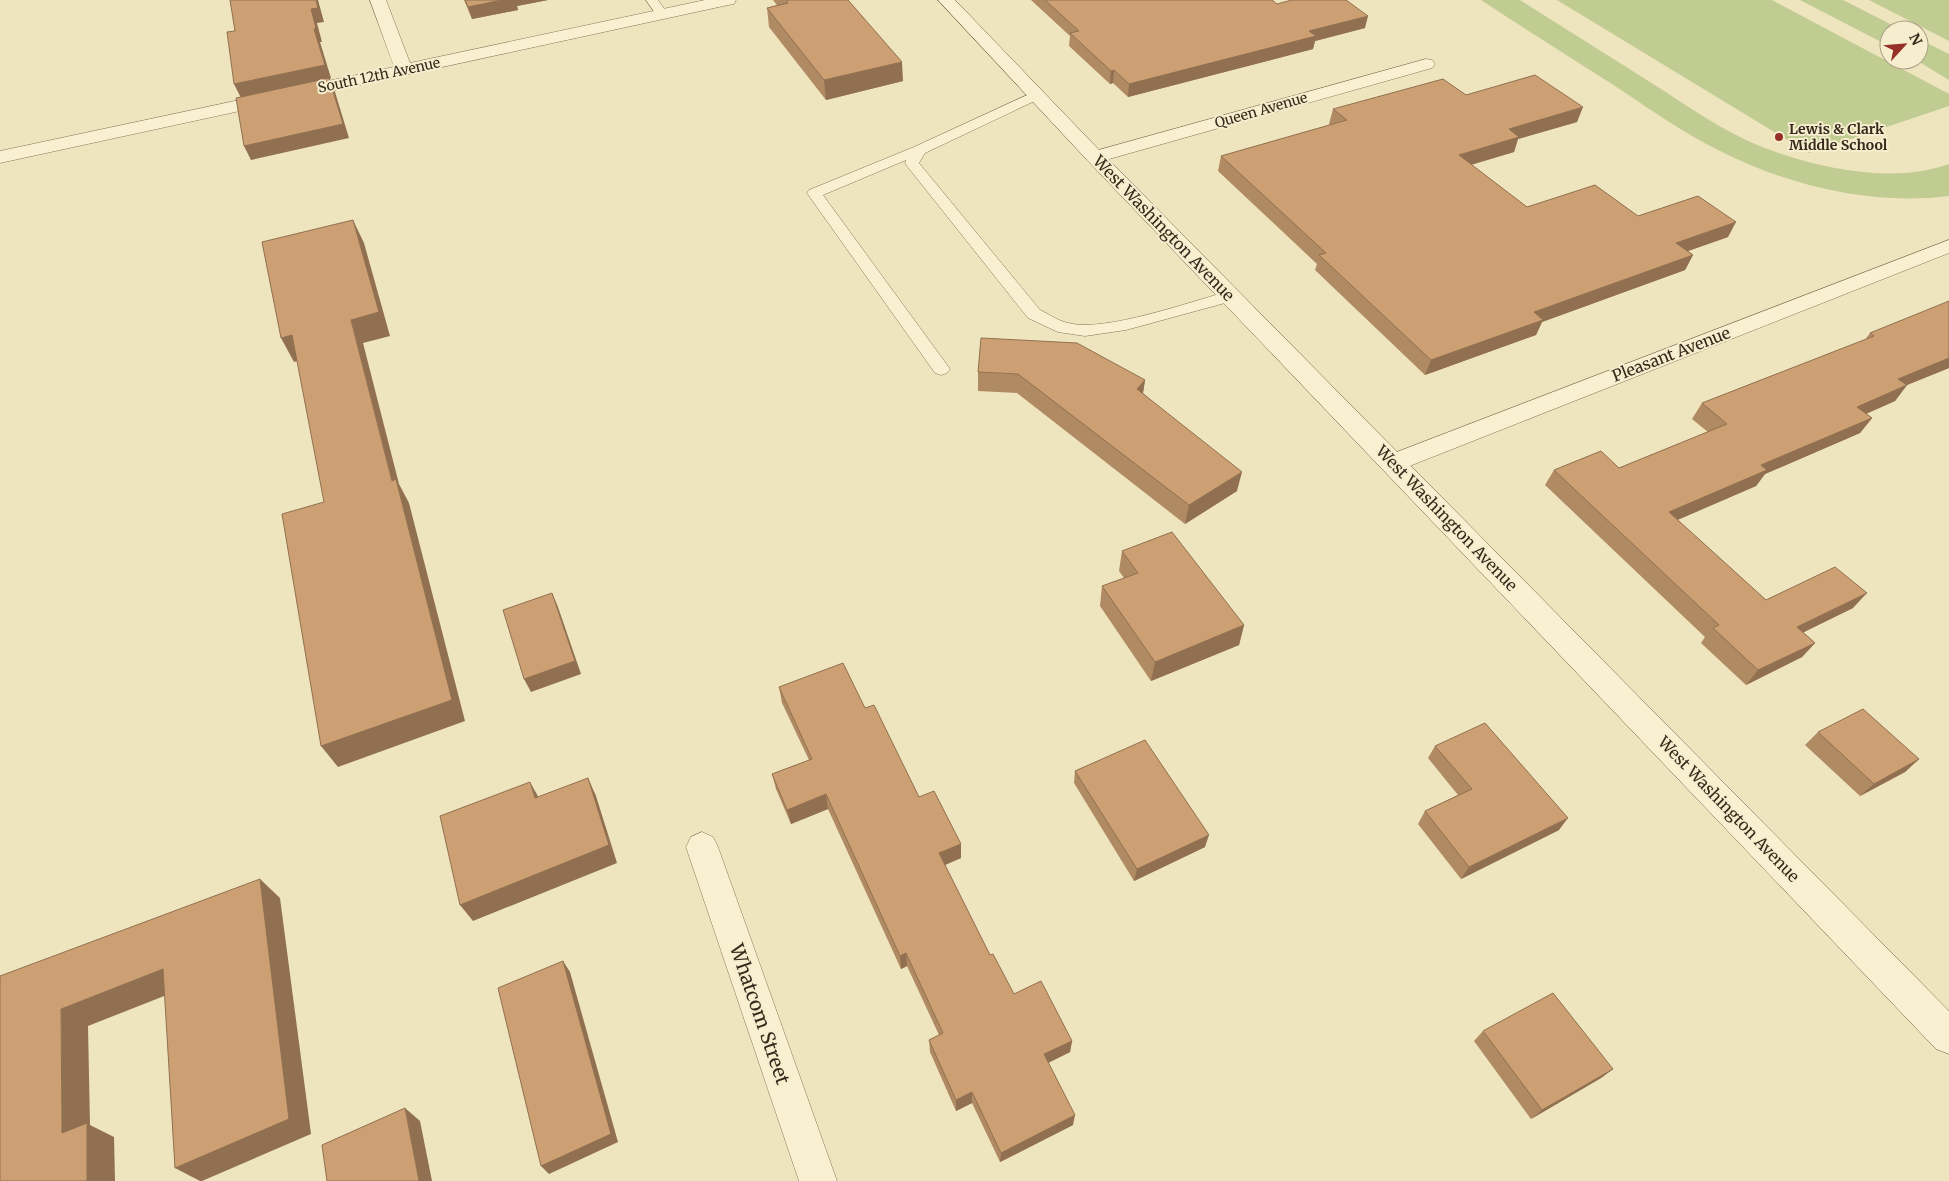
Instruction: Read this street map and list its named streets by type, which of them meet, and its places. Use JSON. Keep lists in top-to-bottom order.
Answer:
{
  "streets": {
    "street": [
      "South 12th Avenue",
      "Queen Avenue",
      "West Washington Avenue",
      "Pleasant Avenue",
      "Whatcom Street"
    ]
  },
  "crossings": [
    ["Queen Avenue", "West Washington Avenue"],
    ["West Washington Avenue", "Pleasant Avenue"]
  ],
  "places": ["Lewis & Clark Middle School"],
  "north": "top right"
}
